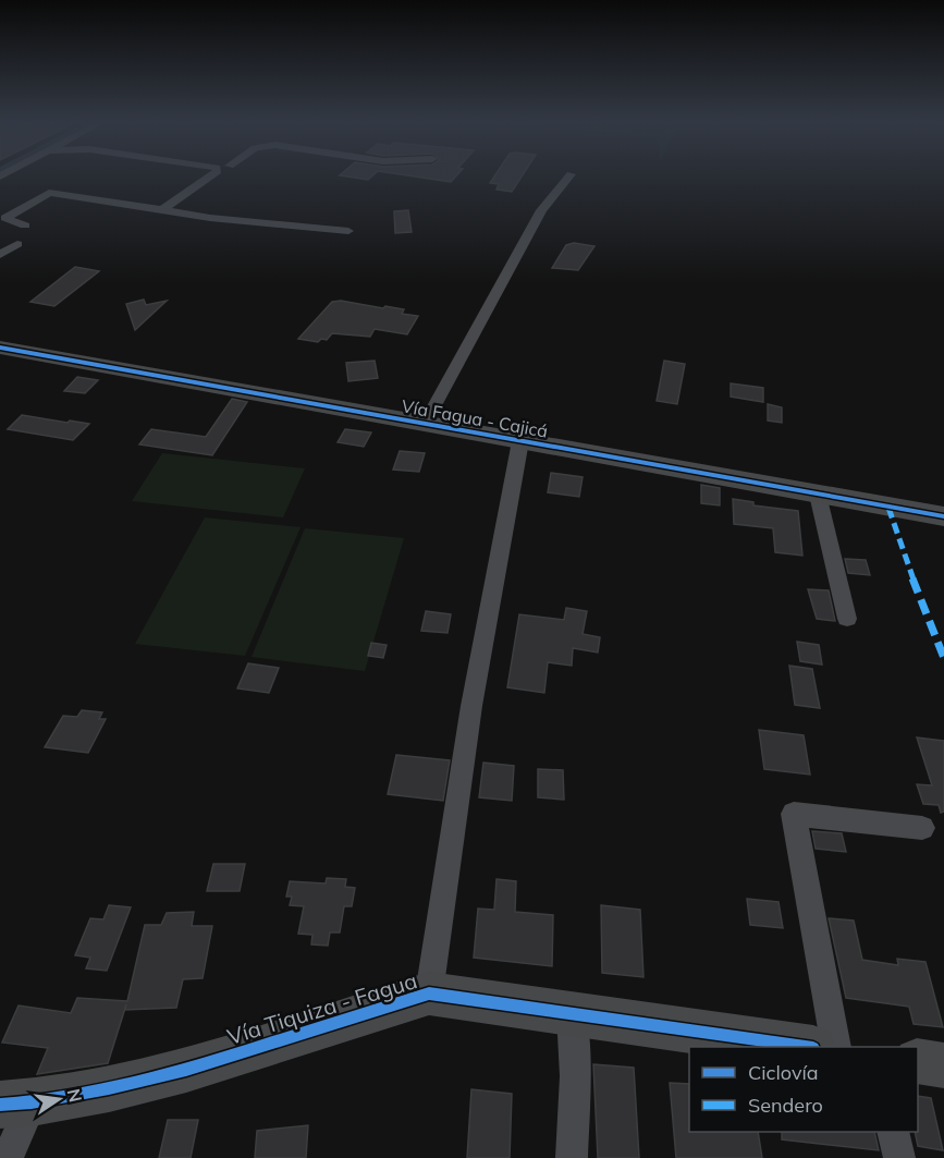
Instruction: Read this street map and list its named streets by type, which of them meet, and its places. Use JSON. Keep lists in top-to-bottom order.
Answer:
{
  "streets": {
    "street": ["Vía Fagua - Cajicá", "Vía Tiquiza - Fagua"]
  },
  "legend": ["Ciclovía", "Sendero"],
  "north": "right"
}
